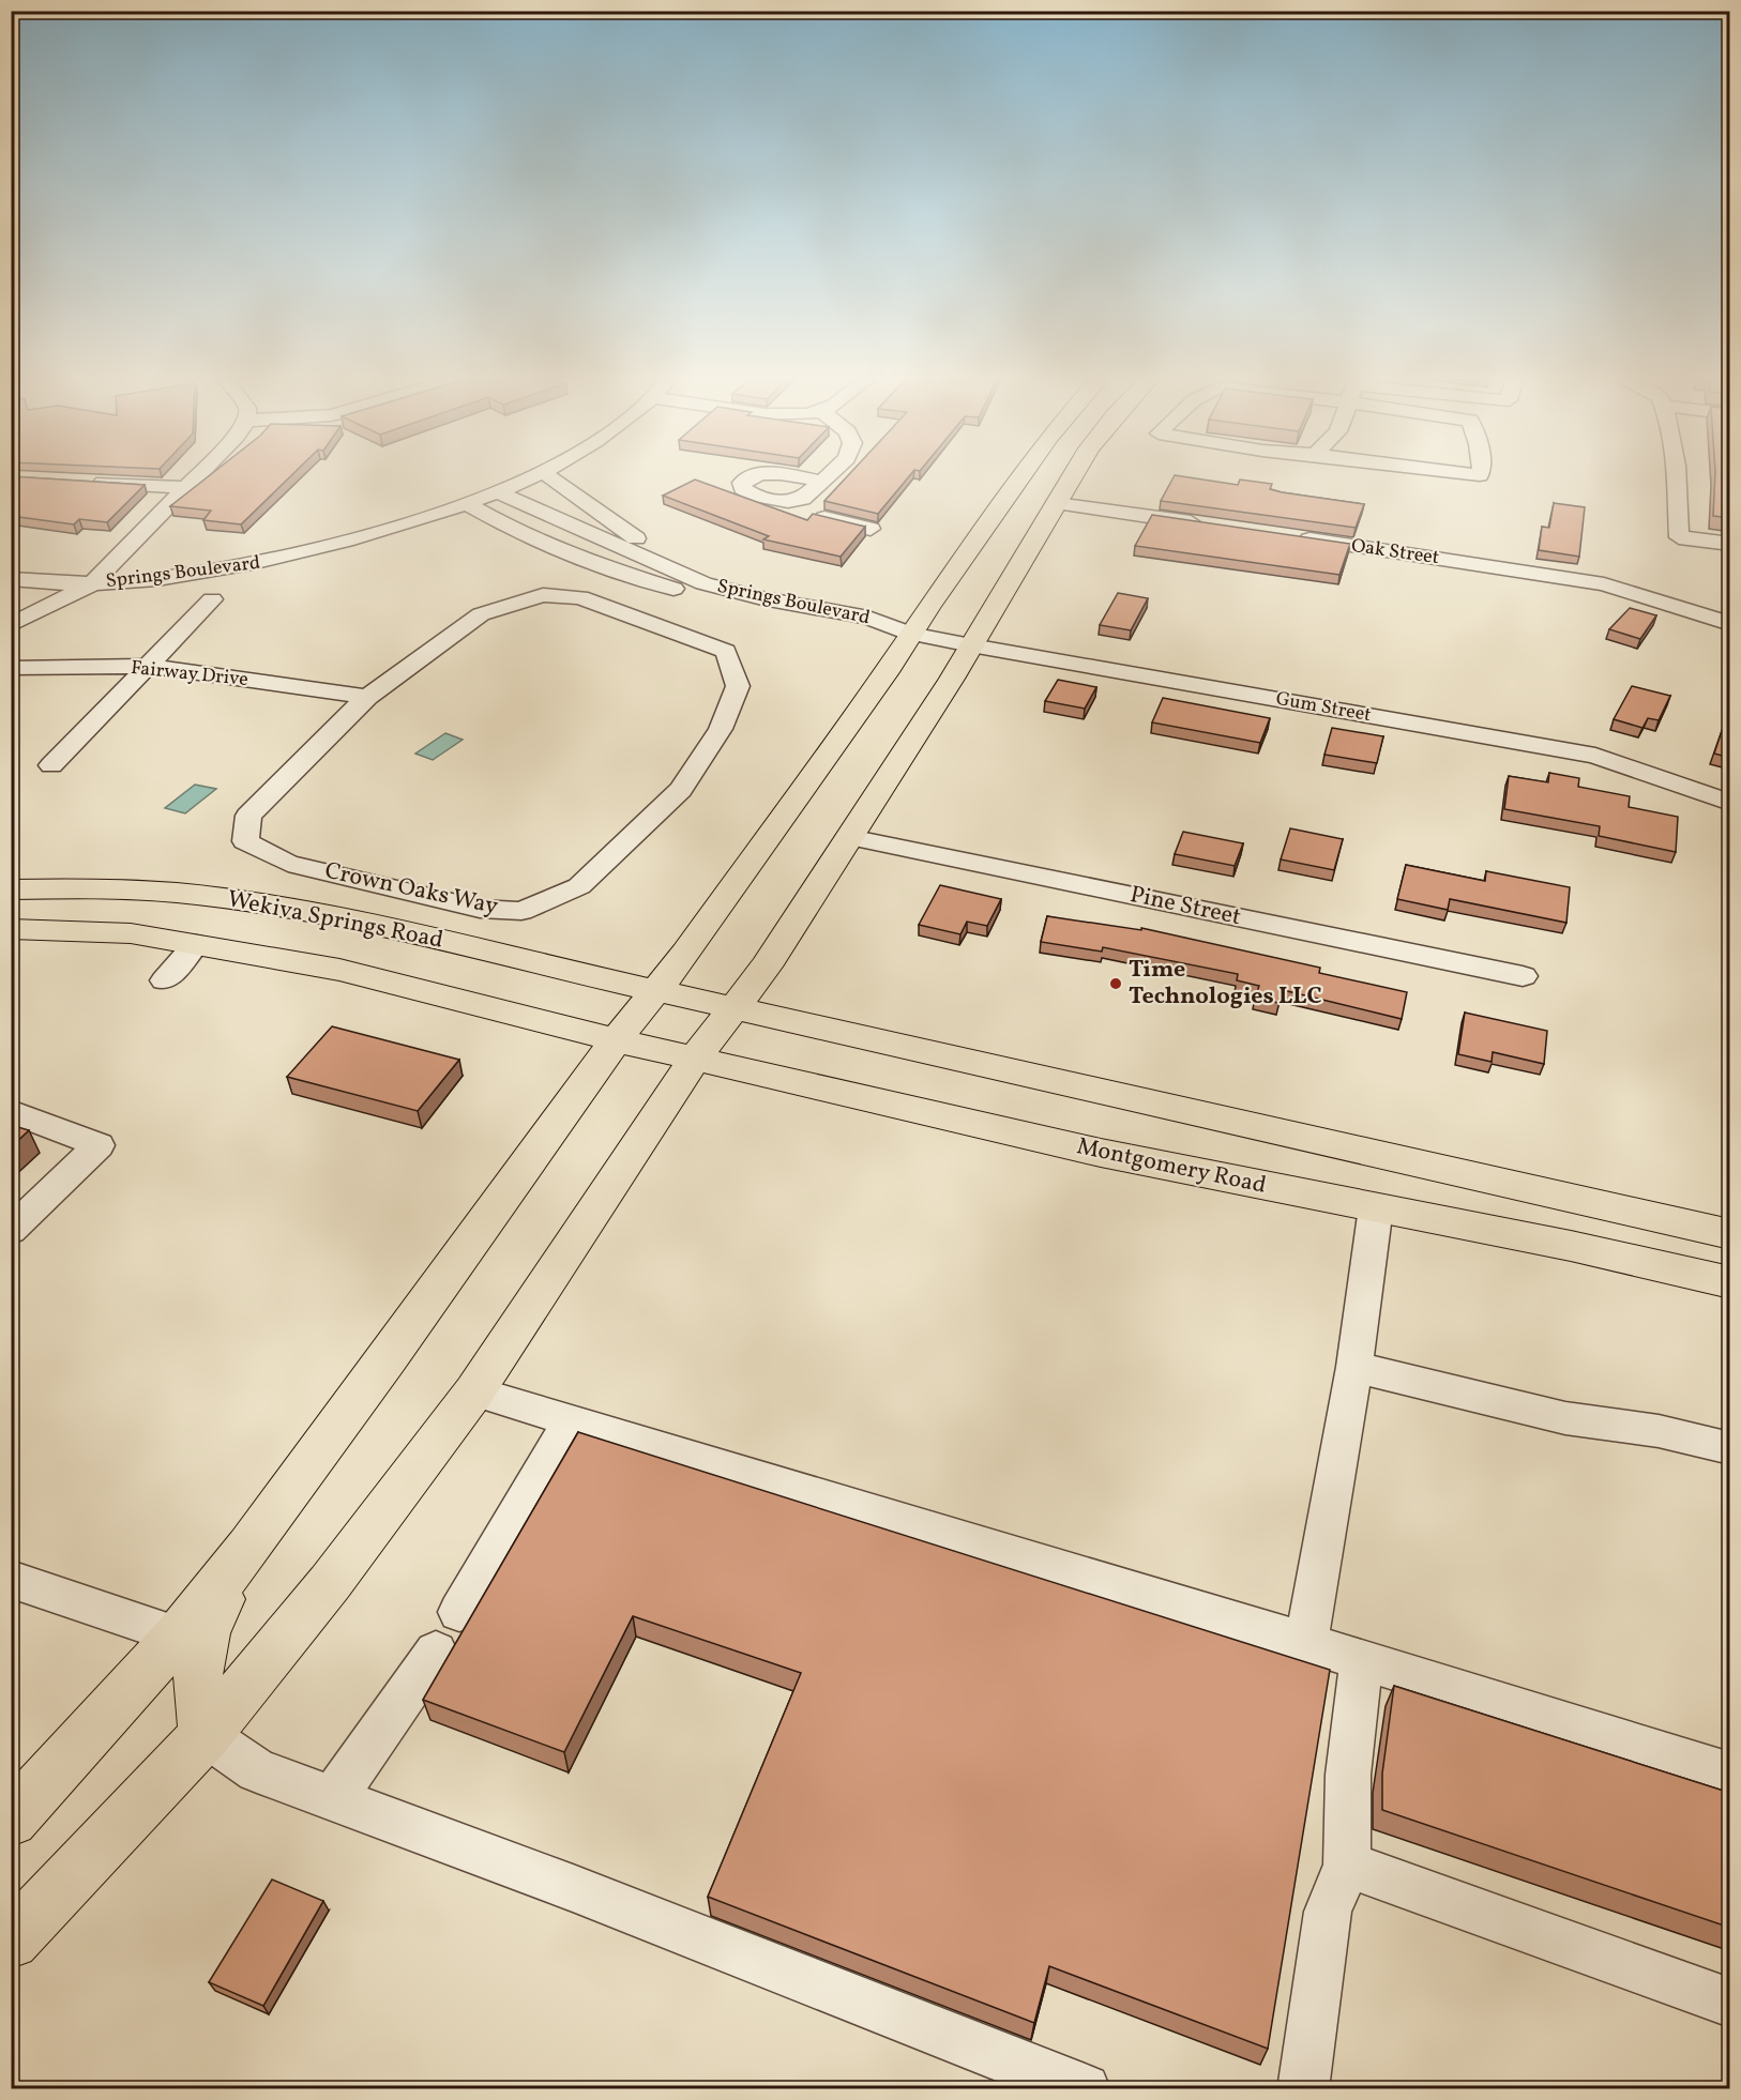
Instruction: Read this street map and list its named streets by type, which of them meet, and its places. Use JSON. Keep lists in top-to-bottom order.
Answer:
{
  "streets": {
    "main road": ["Wekiva Springs Road", "Montgomery Road"],
    "street": [
      "Oak Street",
      "Springs Boulevard",
      "Fairway Drive",
      "Gum Street",
      "Crown Oaks Way",
      "Pine Street"
    ]
  },
  "crossings": [
    ["Springs Boulevard", "Gum Street"],
    ["Fairway Drive", "Crown Oaks Way"],
    ["Wekiva Springs Road", "Montgomery Road"]
  ],
  "places": ["Time Technologies LLC"]
}
